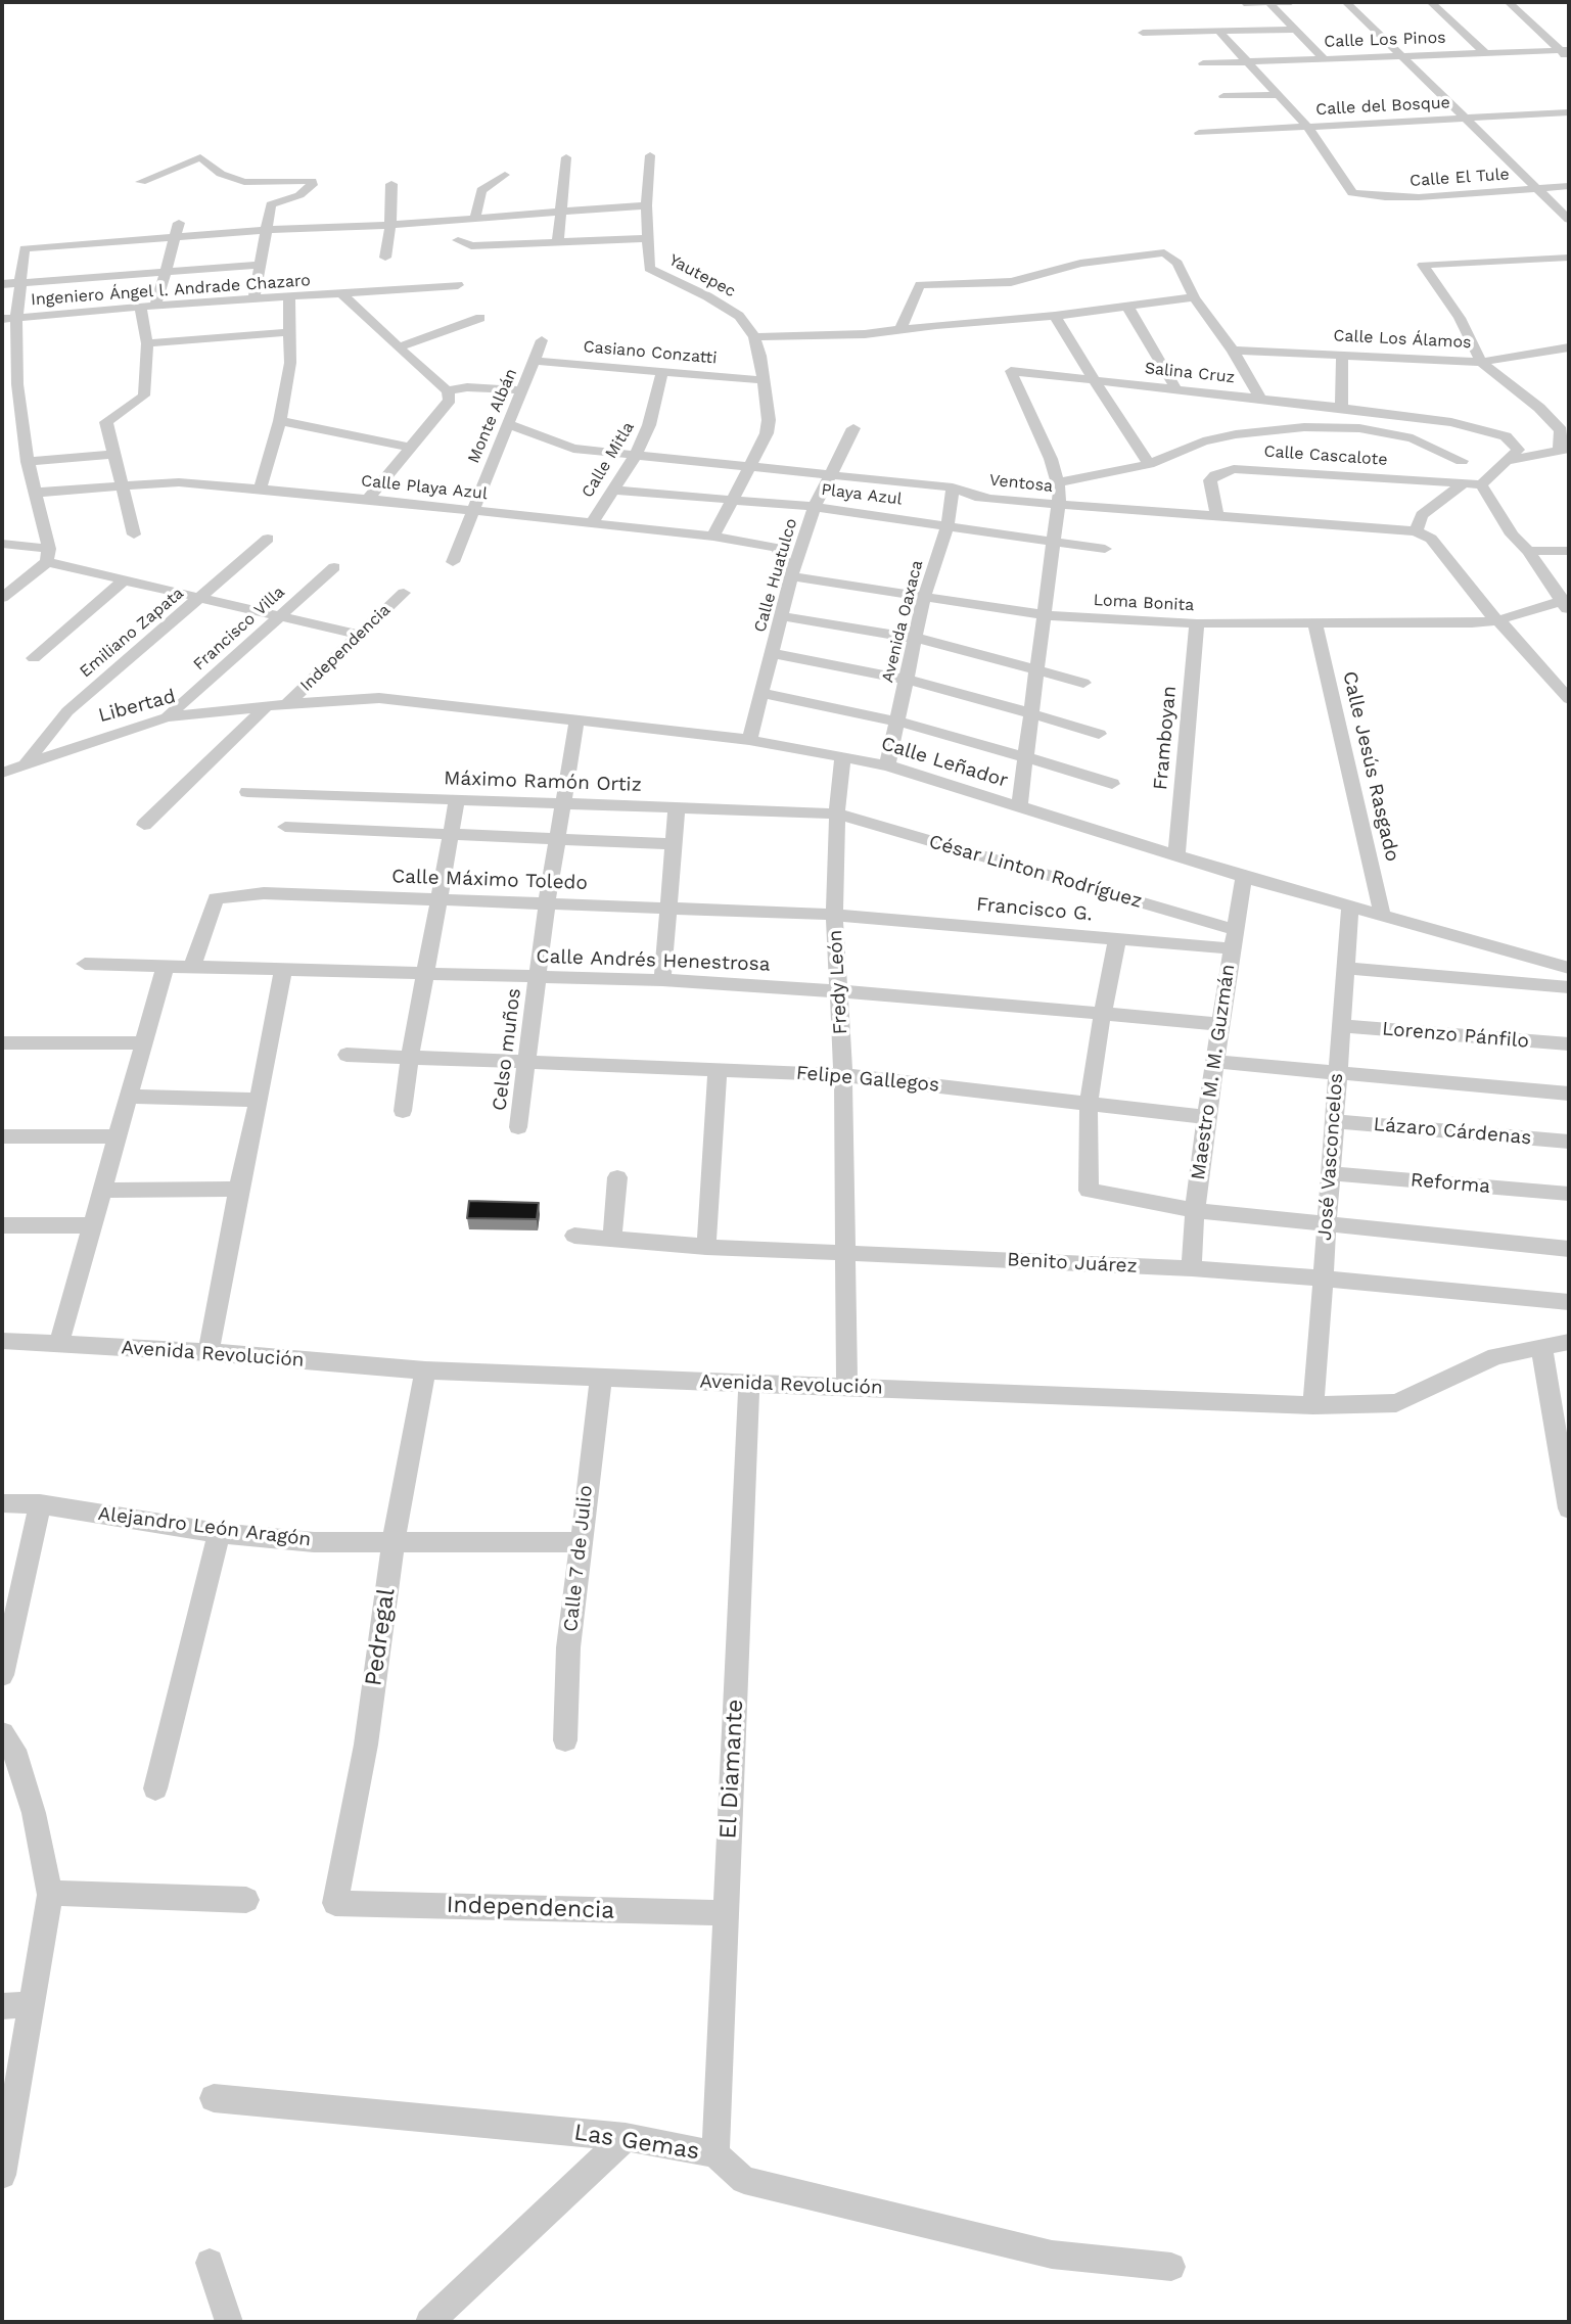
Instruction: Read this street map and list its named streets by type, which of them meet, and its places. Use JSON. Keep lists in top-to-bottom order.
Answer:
{
  "streets": {
    "street": [
      "Calle Los Pinos",
      "Calle del Bosque",
      "Calle El Tule",
      "Yautepec",
      "Ingeniero Ángel l. Andrade Chazaro",
      "Calle Los Álamos",
      "Casiano Conzatti",
      "Salina Cruz",
      "Monte Albán",
      "Calle Cascalote",
      "Calle Mitla",
      "Ventosa",
      "Calle Playa Azul",
      "Playa Azul",
      "Calle Huatulco",
      "Loma Bonita",
      "Avenida Oaxaca",
      "Francisco Villa",
      "Emiliano Zapata",
      "Independencia",
      "Libertad",
      "Framboyan",
      "Calle Leñador",
      "Calle Jesús Rasgado",
      "Máximo Ramón Ortiz",
      "César Linton Rodríguez",
      "Calle Máximo Toledo",
      "Francisco G.",
      "Calle Andrés Henestrosa",
      "Fredy León",
      "Lorenzo Pánfilo",
      "Celso muños",
      "Maestro M. M. Guzmán",
      "Felipe Gallegos",
      "Lázaro Cárdenas",
      "José Vasconcelos",
      "Reforma",
      "Benito Juárez",
      "Avenida Revolución",
      "Alejandro León Aragón",
      "Calle 7 de Julio",
      "Pedregal",
      "El Diamante",
      "Las Gemas"
    ]
  },
  "crossings": [
    ["Calle del Bosque", "Calle El Tule"],
    ["Casiano Conzatti", "Monte Albán"],
    ["Casiano Conzatti", "Calle Mitla"],
    ["Salina Cruz", "Ventosa"],
    ["Salina Cruz", "Playa Azul"],
    ["Monte Albán", "Ventosa"],
    ["Monte Albán", "Calle Playa Azul"],
    ["Calle Cascalote", "Ventosa"],
    ["Calle Mitla", "Ventosa"],
    ["Calle Mitla", "Calle Playa Azul"],
    ["Calle Mitla", "Playa Azul"],
    ["Ventosa", "Calle Huatulco"],
    ["Ventosa", "Avenida Oaxaca"],
    ["Calle Playa Azul", "Calle Huatulco"],
    ["Calle Playa Azul", "Loma Bonita"],
    ["Playa Azul", "Calle Huatulco"],
    ["Playa Azul", "Avenida Oaxaca"],
    ["Calle Huatulco", "Loma Bonita"],
    ["Calle Huatulco", "Calle Leñador"],
    ["Loma Bonita", "Avenida Oaxaca"],
    ["Loma Bonita", "Framboyan"],
    ["Loma Bonita", "Calle Jesús Rasgado"],
    ["Avenida Oaxaca", "Calle Leñador"],
    ["Francisco Villa", "Libertad"],
    ["Emiliano Zapata", "Libertad"],
    ["Independencia", "Libertad"],
    ["Independencia", "Calle Leñador"],
    ["Independencia", "Pedregal"],
    ["Independencia", "El Diamante"],
    ["Libertad", "Calle Leñador"],
    ["Framboyan", "Calle Leñador"],
    ["Calle Leñador", "Calle Jesús Rasgado"],
    ["Calle Leñador", "Fredy León"],
    ["Calle Leñador", "Celso muños"],
    ["Calle Leñador", "Maestro M. M. Guzmán"],
    ["Calle Leñador", "José Vasconcelos"],
    ["Máximo Ramón Ortiz", "César Linton Rodríguez"],
    ["Máximo Ramón Ortiz", "Fredy León"],
    ["Máximo Ramón Ortiz", "Celso muños"],
    ["César Linton Rodríguez", "Francisco G."],
    ["César Linton Rodríguez", "Fredy León"],
    ["César Linton Rodríguez", "Maestro M. M. Guzmán"],
    ["Calle Máximo Toledo", "Francisco G."],
    ["Calle Máximo Toledo", "Calle Andrés Henestrosa"],
    ["Calle Máximo Toledo", "Fredy León"],
    ["Calle Máximo Toledo", "Celso muños"],
    ["Francisco G.", "Fredy León"],
    ["Francisco G.", "Maestro M. M. Guzmán"],
    ["Calle Andrés Henestrosa", "Fredy León"],
    ["Calle Andrés Henestrosa", "Celso muños"],
    ["Calle Andrés Henestrosa", "Maestro M. M. Guzmán"],
    ["Fredy León", "Felipe Gallegos"],
    ["Fredy León", "Benito Juárez"],
    ["Fredy León", "Avenida Revolución"],
    ["Lorenzo Pánfilo", "José Vasconcelos"],
    ["Celso muños", "Felipe Gallegos"],
    ["Maestro M. M. Guzmán", "Felipe Gallegos"],
    ["Maestro M. M. Guzmán", "Benito Juárez"],
    ["Lázaro Cárdenas", "José Vasconcelos"],
    ["José Vasconcelos", "Reforma"],
    ["José Vasconcelos", "Benito Juárez"],
    ["José Vasconcelos", "Avenida Revolución"],
    ["Avenida Revolución", "Calle 7 de Julio"],
    ["Avenida Revolución", "Pedregal"],
    ["Avenida Revolución", "El Diamante"],
    ["Alejandro León Aragón", "Calle 7 de Julio"],
    ["Alejandro León Aragón", "Pedregal"],
    ["El Diamante", "Las Gemas"]
  ]
}
